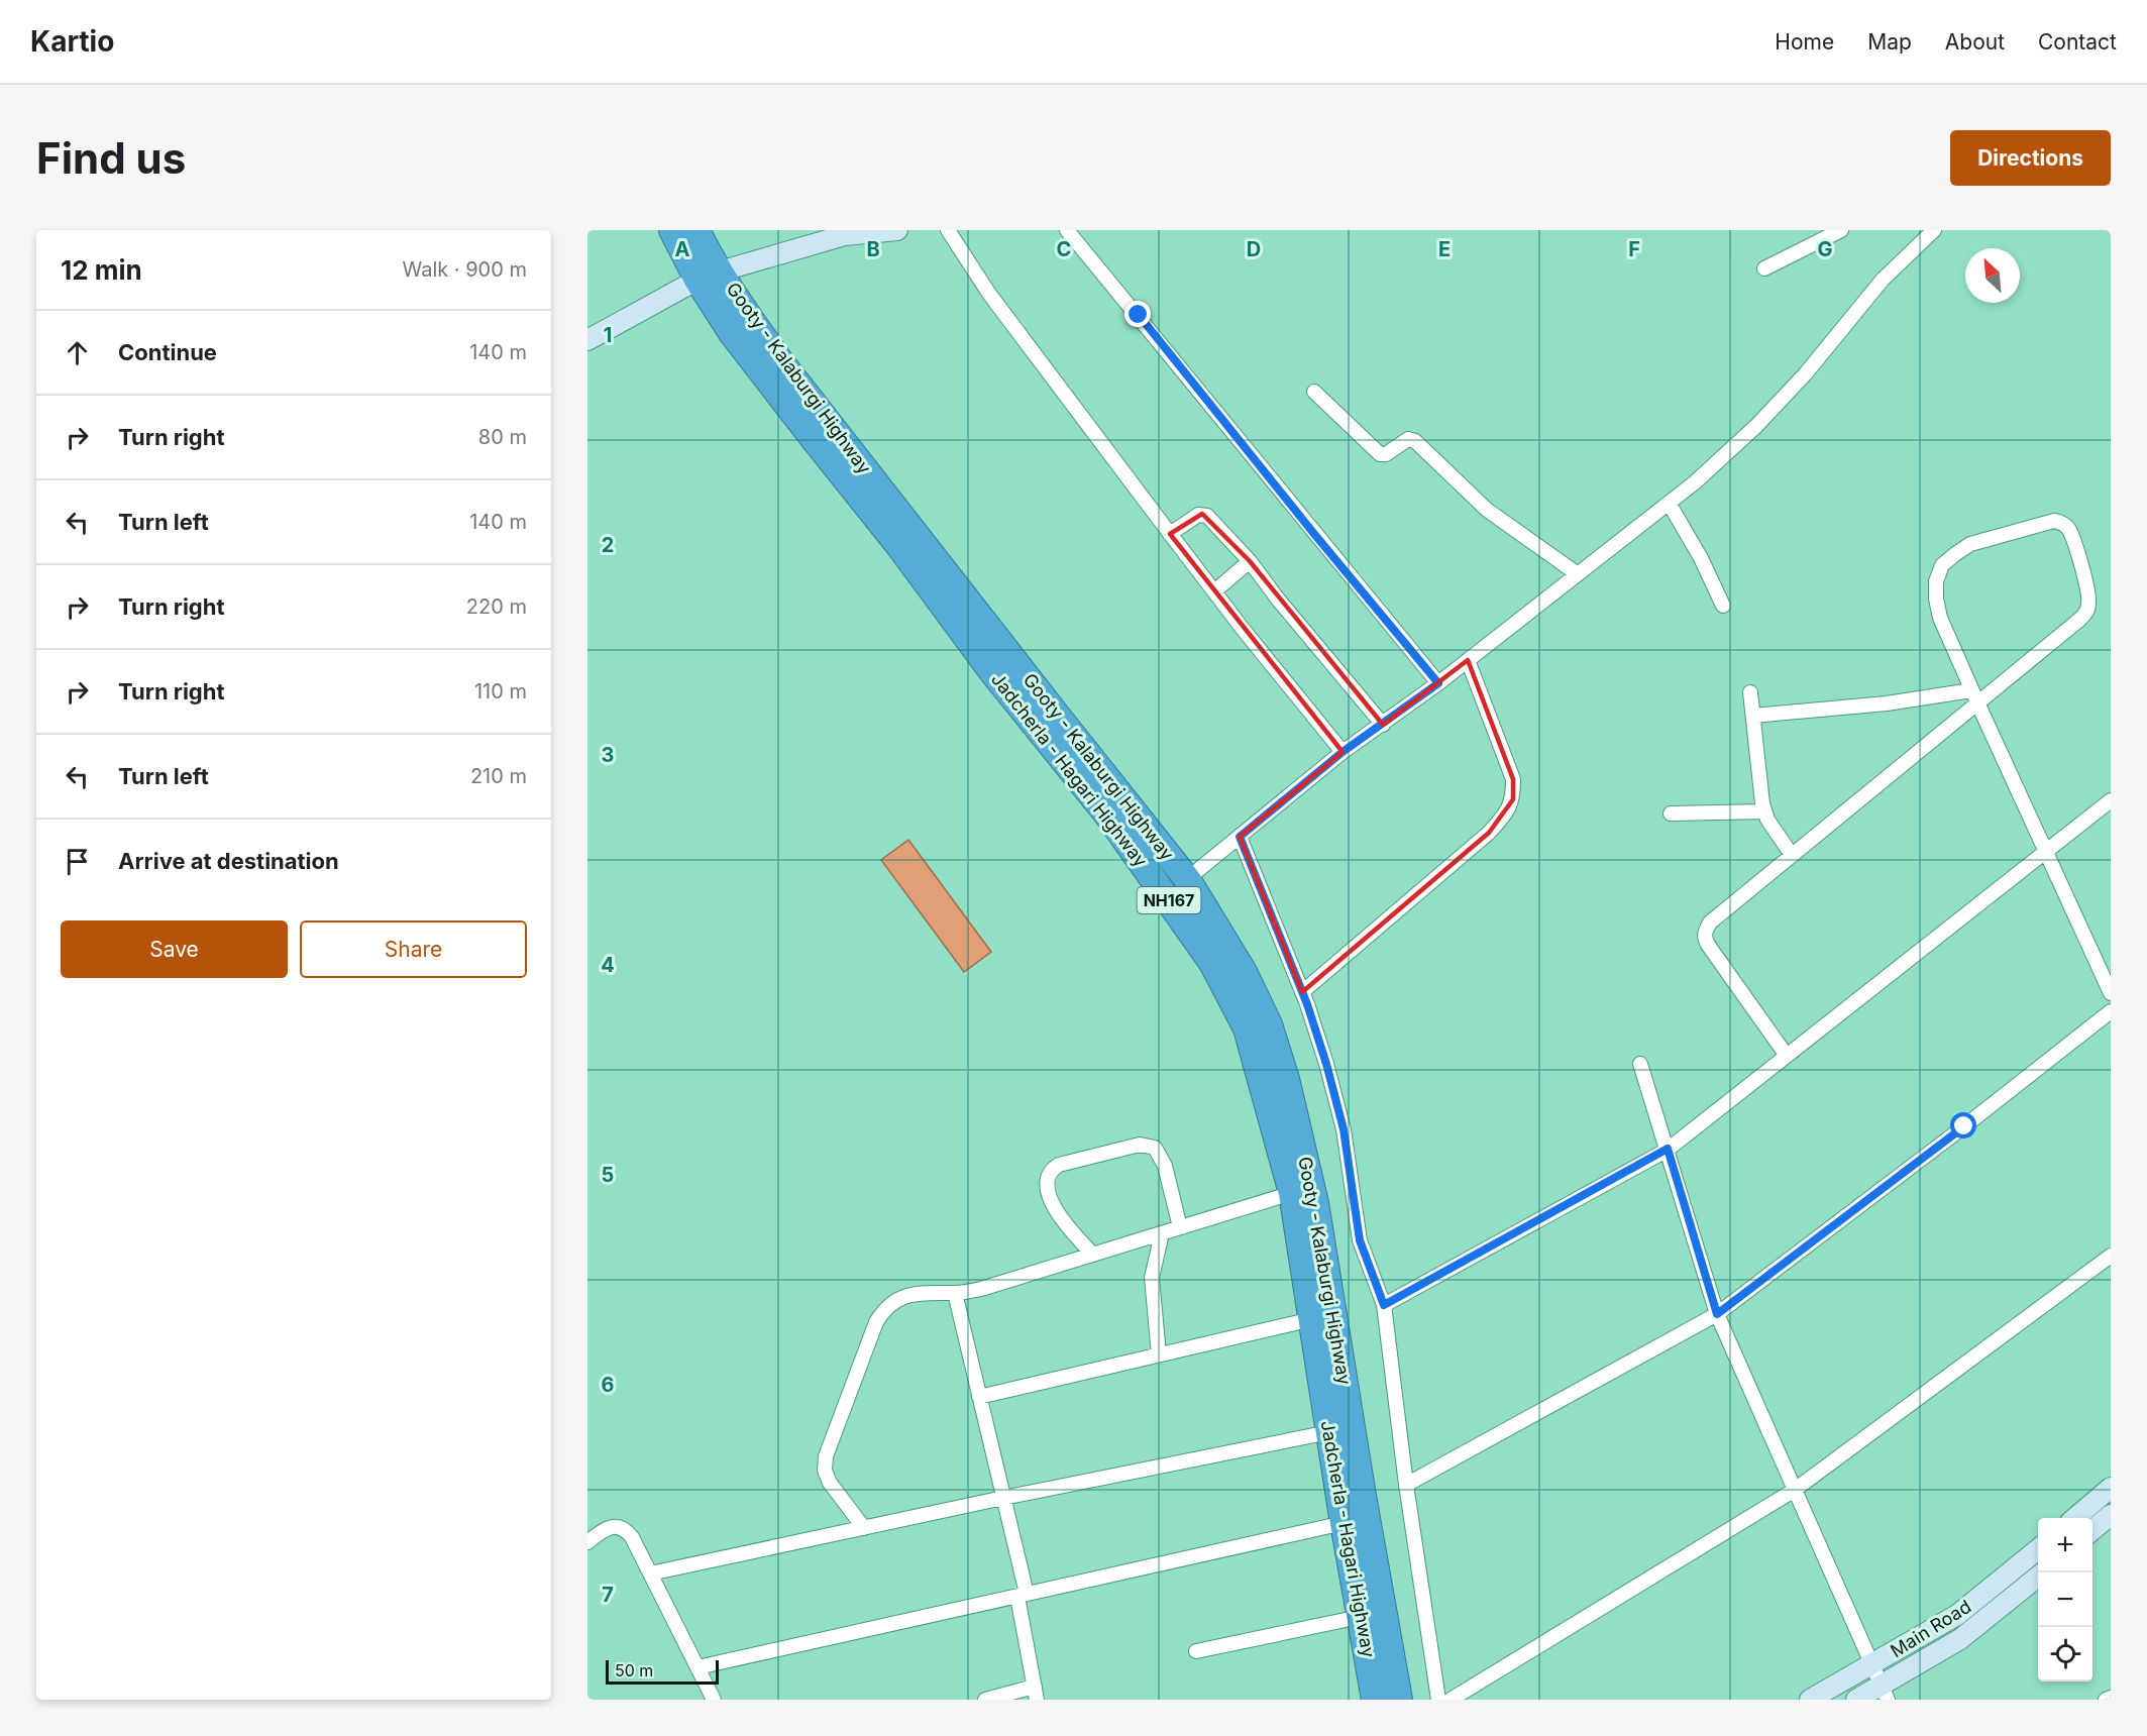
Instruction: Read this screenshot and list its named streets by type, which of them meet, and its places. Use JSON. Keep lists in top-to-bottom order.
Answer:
{
  "streets": {
    "highway": ["Gooty - Kalaburgi Highway", "Jadcherla - Hagari Highway", "NH167"],
    "street": ["Main Road"]
  },
  "crossings": [
    ["Gooty - Kalaburgi Highway", "Jadcherla - Hagari Highway"]
  ],
  "scale_bar": "50 m",
  "north": "top left",
  "page": {
    "header": "Kartio",
    "nav": [
      "Home",
      "Map",
      "About",
      "Contact"
    ],
    "buttons": [
      "Directions",
      ["Save", "Share"]
    ],
    "title": "Find us",
    "heading": ["12 min", "Walk · 900 m"],
    "list": [
      ["Continue", "140 m"],
      ["Turn right", "80 m"],
      ["Turn left", "140 m"],
      ["Turn right", "220 m"],
      ["Turn right", "110 m"],
      ["Turn left", "210 m"],
      "Arrive at destination"
    ],
    "map_buttons": ["+", "−"],
    "scale": "50 m"
  },
  "grid": {
    "columns": [
      "A",
      "B",
      "C",
      "D",
      "E",
      "F",
      "G"
    ],
    "rows": [
      "1",
      "2",
      "3",
      "4",
      "5",
      "6",
      "7"
    ]
  }
}
